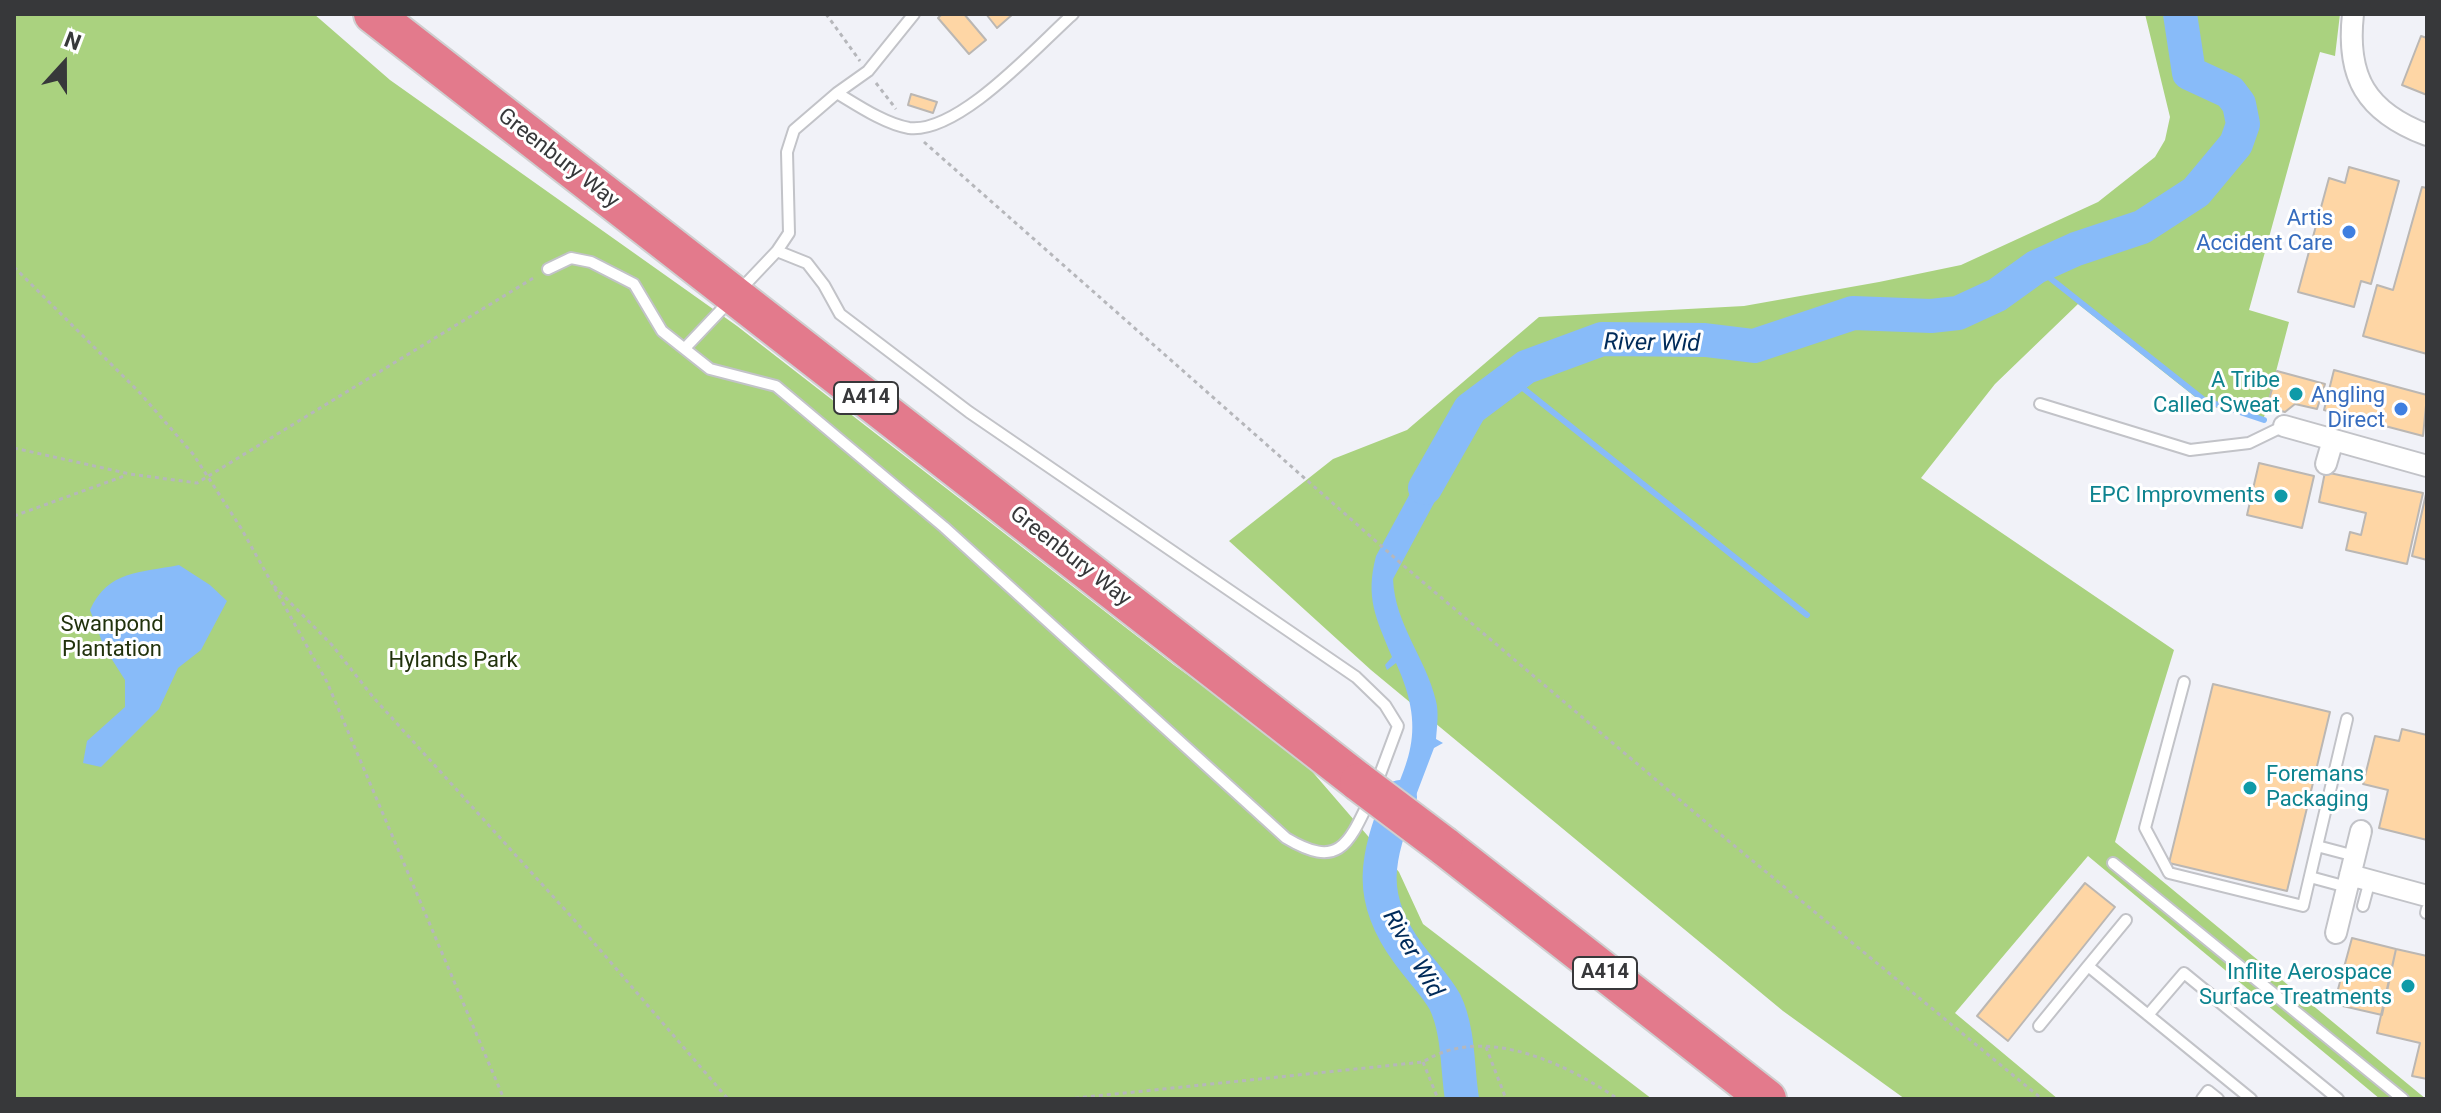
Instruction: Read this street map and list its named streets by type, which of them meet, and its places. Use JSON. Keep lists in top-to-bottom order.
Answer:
{
  "streets": {
    "highway": ["Greenbury Way", "A414"]
  },
  "water": ["River Wid"],
  "parks": ["Swanpond Plantation", "Hylands Park"],
  "places": [
    "Artis Accident Care",
    "A Tribe Called Sweat",
    "Angling Direct",
    "EPC Improvments",
    "Foremans Packaging",
    "Inflite Aerospace Surface Treatments"
  ],
  "north": "top"
}
